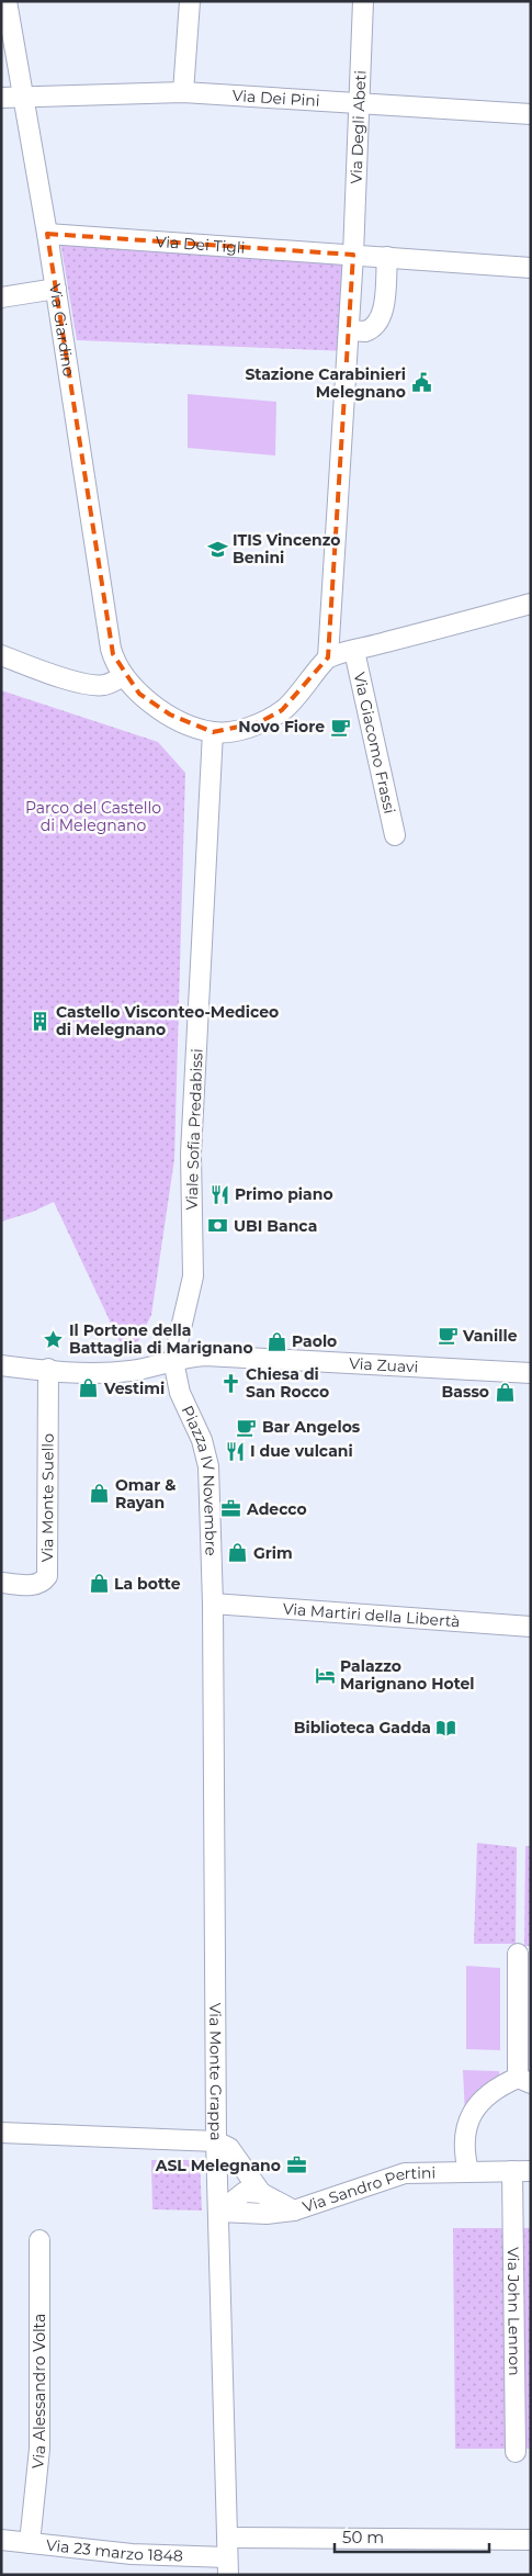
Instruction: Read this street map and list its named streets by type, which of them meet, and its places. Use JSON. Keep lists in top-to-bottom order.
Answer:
{
  "streets": {
    "street": [
      "Via Dei Pini",
      "Via Degli Abeti",
      "Via Dei Tigli",
      "Via Giardino",
      "Via Giacomo Frassi",
      "Viale Sofia Predabissi",
      "Via Zuavi",
      "Piazza IV Novembre",
      "Via Monte Suello",
      "Via Martiri della Libertà",
      "Via Monte Grappa",
      "Via Sandro Pertini",
      "Via John Lennon",
      "Via Alessandro Volta",
      "Via 23 marzo 1848"
    ]
  },
  "crossings": [
    ["Via Dei Pini", "Via Degli Abeti"],
    ["Via Dei Pini", "Via Giardino"],
    ["Via Degli Abeti", "Via Dei Tigli"],
    ["Via Degli Abeti", "Via Giacomo Frassi"],
    ["Via Dei Tigli", "Via Giardino"],
    ["Viale Sofia Predabissi", "Via Zuavi"],
    ["Viale Sofia Predabissi", "Piazza IV Novembre"],
    ["Via Zuavi", "Piazza IV Novembre"],
    ["Via Zuavi", "Via Monte Suello"],
    ["Piazza IV Novembre", "Via Martiri della Libertà"],
    ["Piazza IV Novembre", "Via Monte Grappa"],
    ["Via Martiri della Libertà", "Via Monte Grappa"],
    ["Via Monte Grappa", "Via 23 marzo 1848"],
    ["Via Sandro Pertini", "Via John Lennon"],
    ["Via Alessandro Volta", "Via 23 marzo 1848"]
  ],
  "parks": ["Parco del Castello di Melegnano"],
  "places": {
    "public building": ["Stazione Carabinieri Melegnano"],
    "school or university": ["ITIS Vincenzo Benini"],
    "cafe": ["Novo Fiore", "Vanille", "Bar Angelos"],
    "building": ["Castello Visconteo-Mediceo di Melegnano"],
    "restaurant": ["Primo piano", "I due vulcani"],
    "bank": ["UBI Banca"],
    "place": ["Il Portone della Battaglia di Marignano"],
    "shop": [
      "Paolo",
      "Vestimi",
      "Basso",
      "Omar & Rayan",
      "Grim",
      "La botte"
    ],
    "church": ["Chiesa di San Rocco"],
    "office": ["Adecco", "ASL Melegnano"],
    "hotel": ["Palazzo Marignano Hotel"],
    "library": ["Biblioteca Gadda"]
  },
  "scale_bar": "50 m"
}
